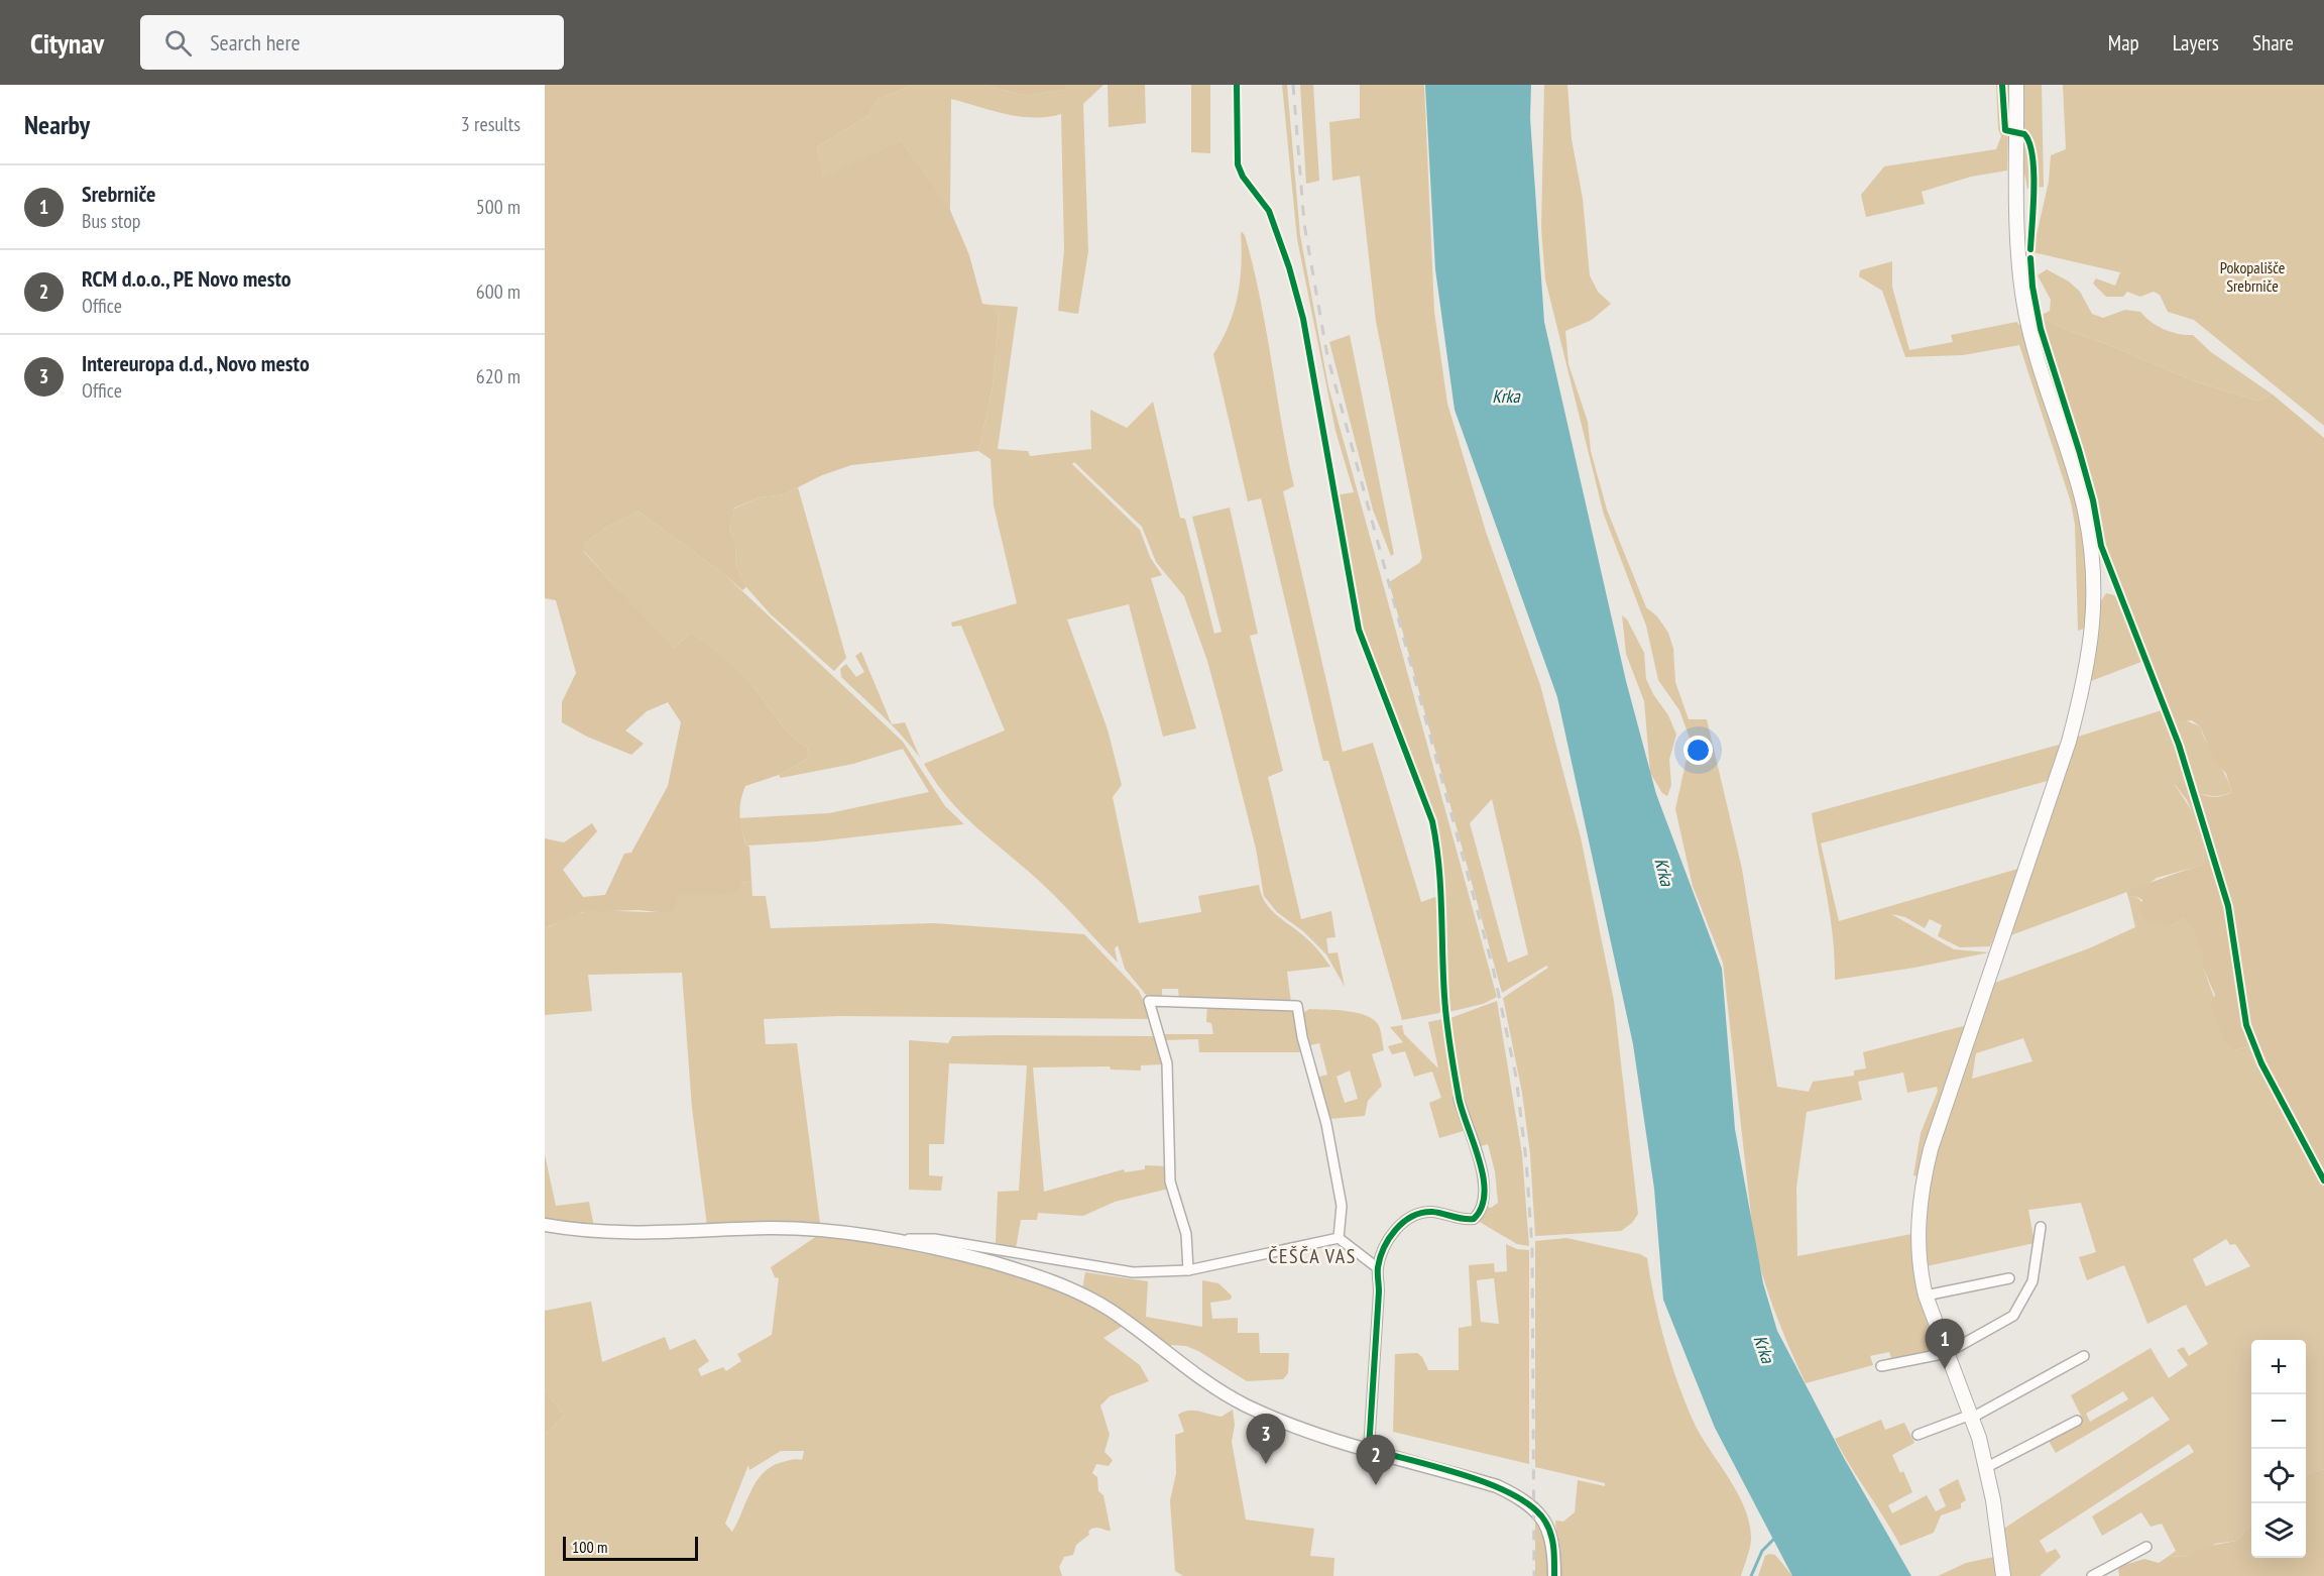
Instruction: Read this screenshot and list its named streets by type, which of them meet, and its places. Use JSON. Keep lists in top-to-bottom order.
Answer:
{
  "districts": ["ČEŠČA VAS"],
  "water": ["Krka"],
  "parks": ["Pokopališče Srebrniče"],
  "scale_bar": "100 m",
  "page": {
    "header": "Citynav",
    "search": "Search here",
    "nav": ["Map", "Layers", "Share"],
    "heading": ["Nearby", "3 results"],
    "list": [
      {
        "mark": "1",
        "name": "Srebrniče",
        "note": "Bus stop",
        "value": "500 m"
      },
      {
        "mark": "2",
        "name": "RCM d.o.o., PE Novo mesto",
        "note": "Office",
        "value": "600 m"
      },
      {
        "mark": "3",
        "name": "Intereuropa d.d., Novo mesto",
        "note": "Office",
        "value": "620 m"
      }
    ],
    "pins": ["1", "3", "2"],
    "map_buttons": ["+", "−"],
    "scale": "100 m"
  }
}
